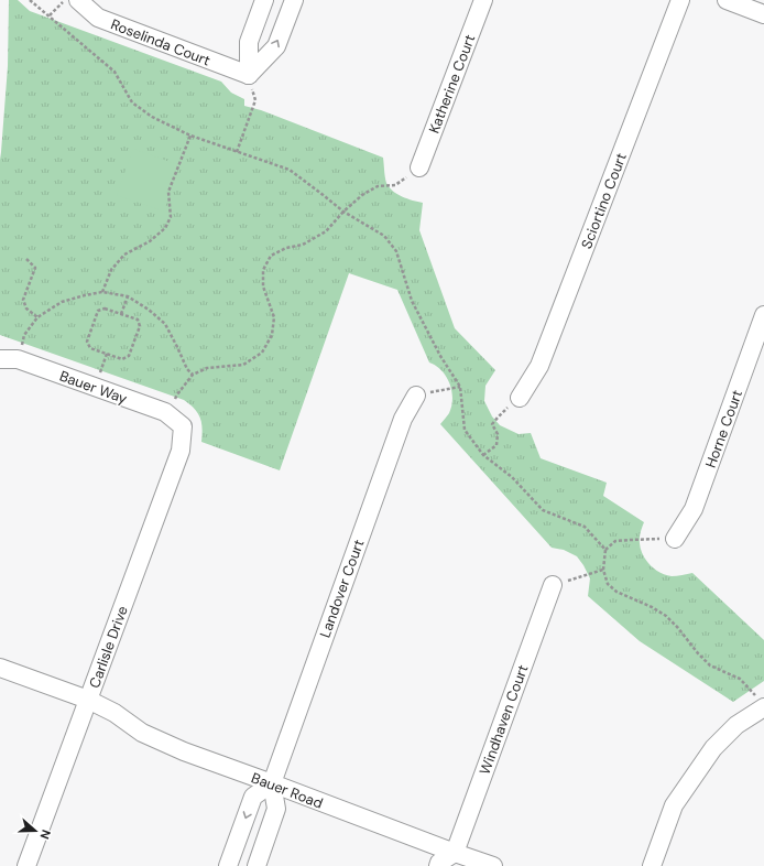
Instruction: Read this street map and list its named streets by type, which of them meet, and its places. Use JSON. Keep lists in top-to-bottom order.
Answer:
{
  "streets": {
    "street": [
      "Roselinda Court",
      "Katherine Court",
      "Sciortino Court",
      "Bauer Way",
      "Horne Court",
      "Landover Court",
      "Carlisle Drive",
      "Windhaven Court",
      "Bauer Road"
    ]
  },
  "crossings": [
    ["Bauer Way", "Carlisle Drive"],
    ["Landover Court", "Bauer Road"],
    ["Carlisle Drive", "Bauer Road"],
    ["Windhaven Court", "Bauer Road"]
  ],
  "north": "right"
}
